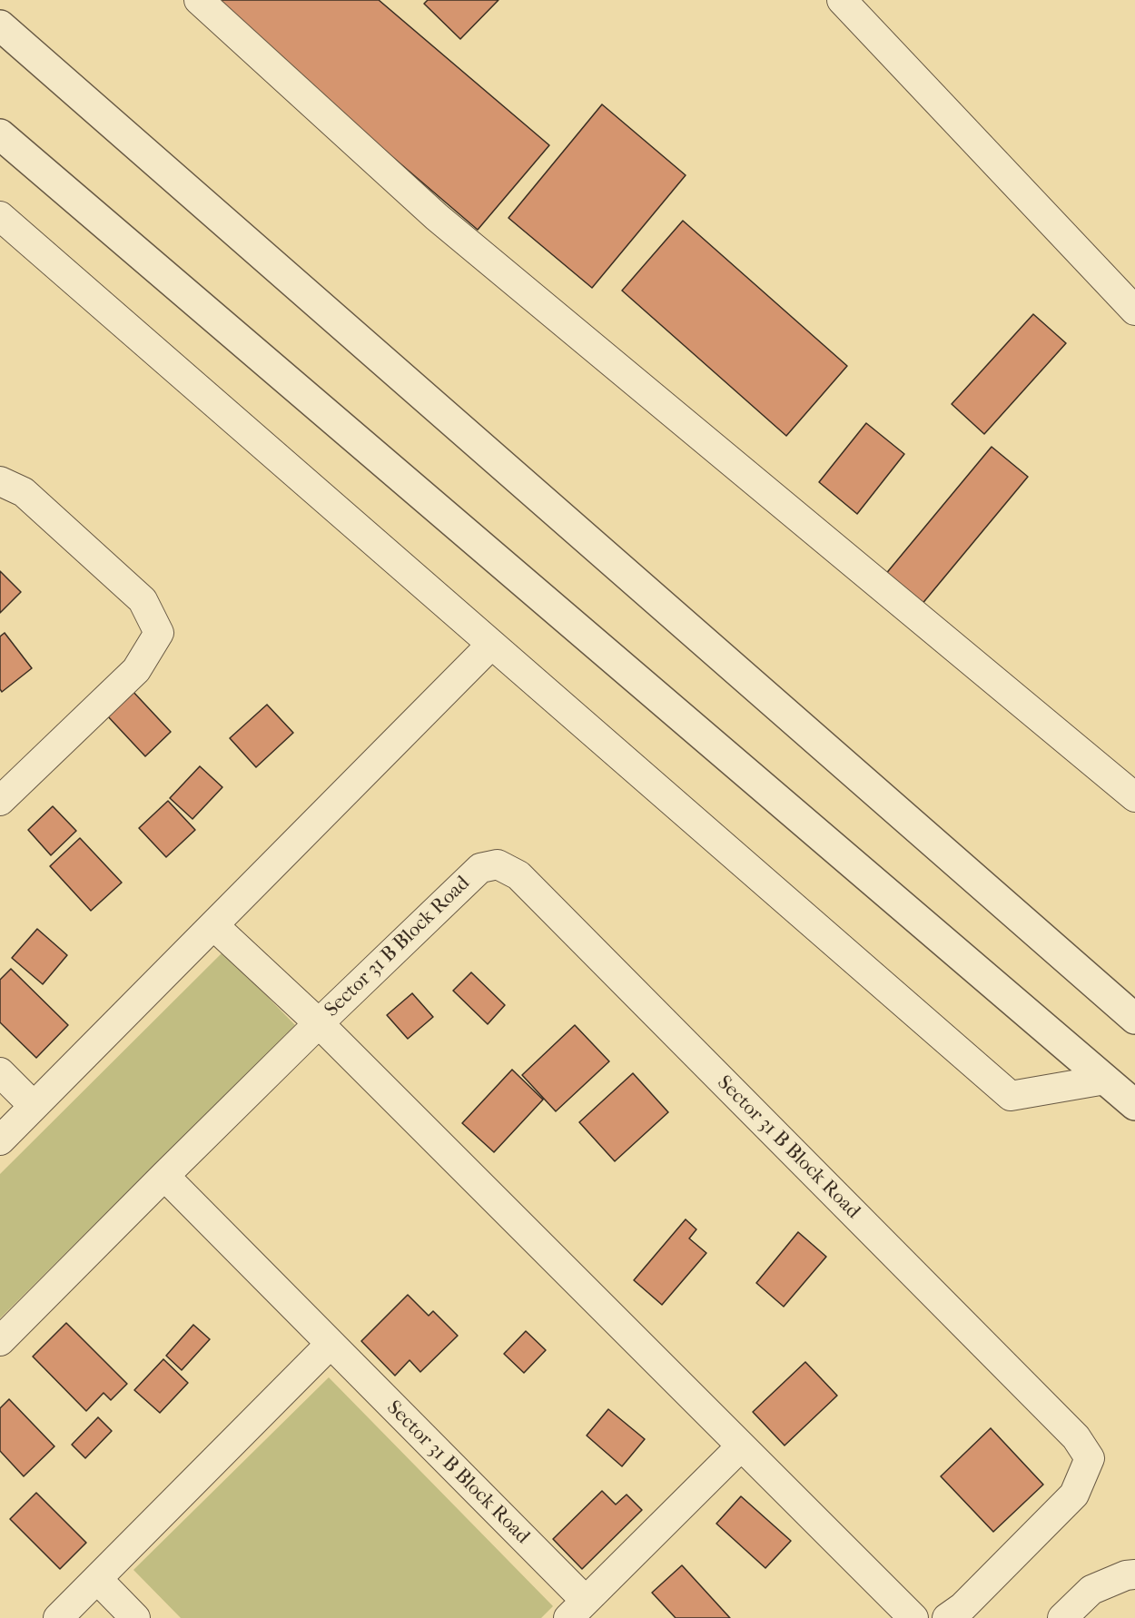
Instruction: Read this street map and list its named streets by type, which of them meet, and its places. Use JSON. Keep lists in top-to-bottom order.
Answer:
{
  "streets": {
    "street": ["Sector 31 B Block Road"]
  }
}
